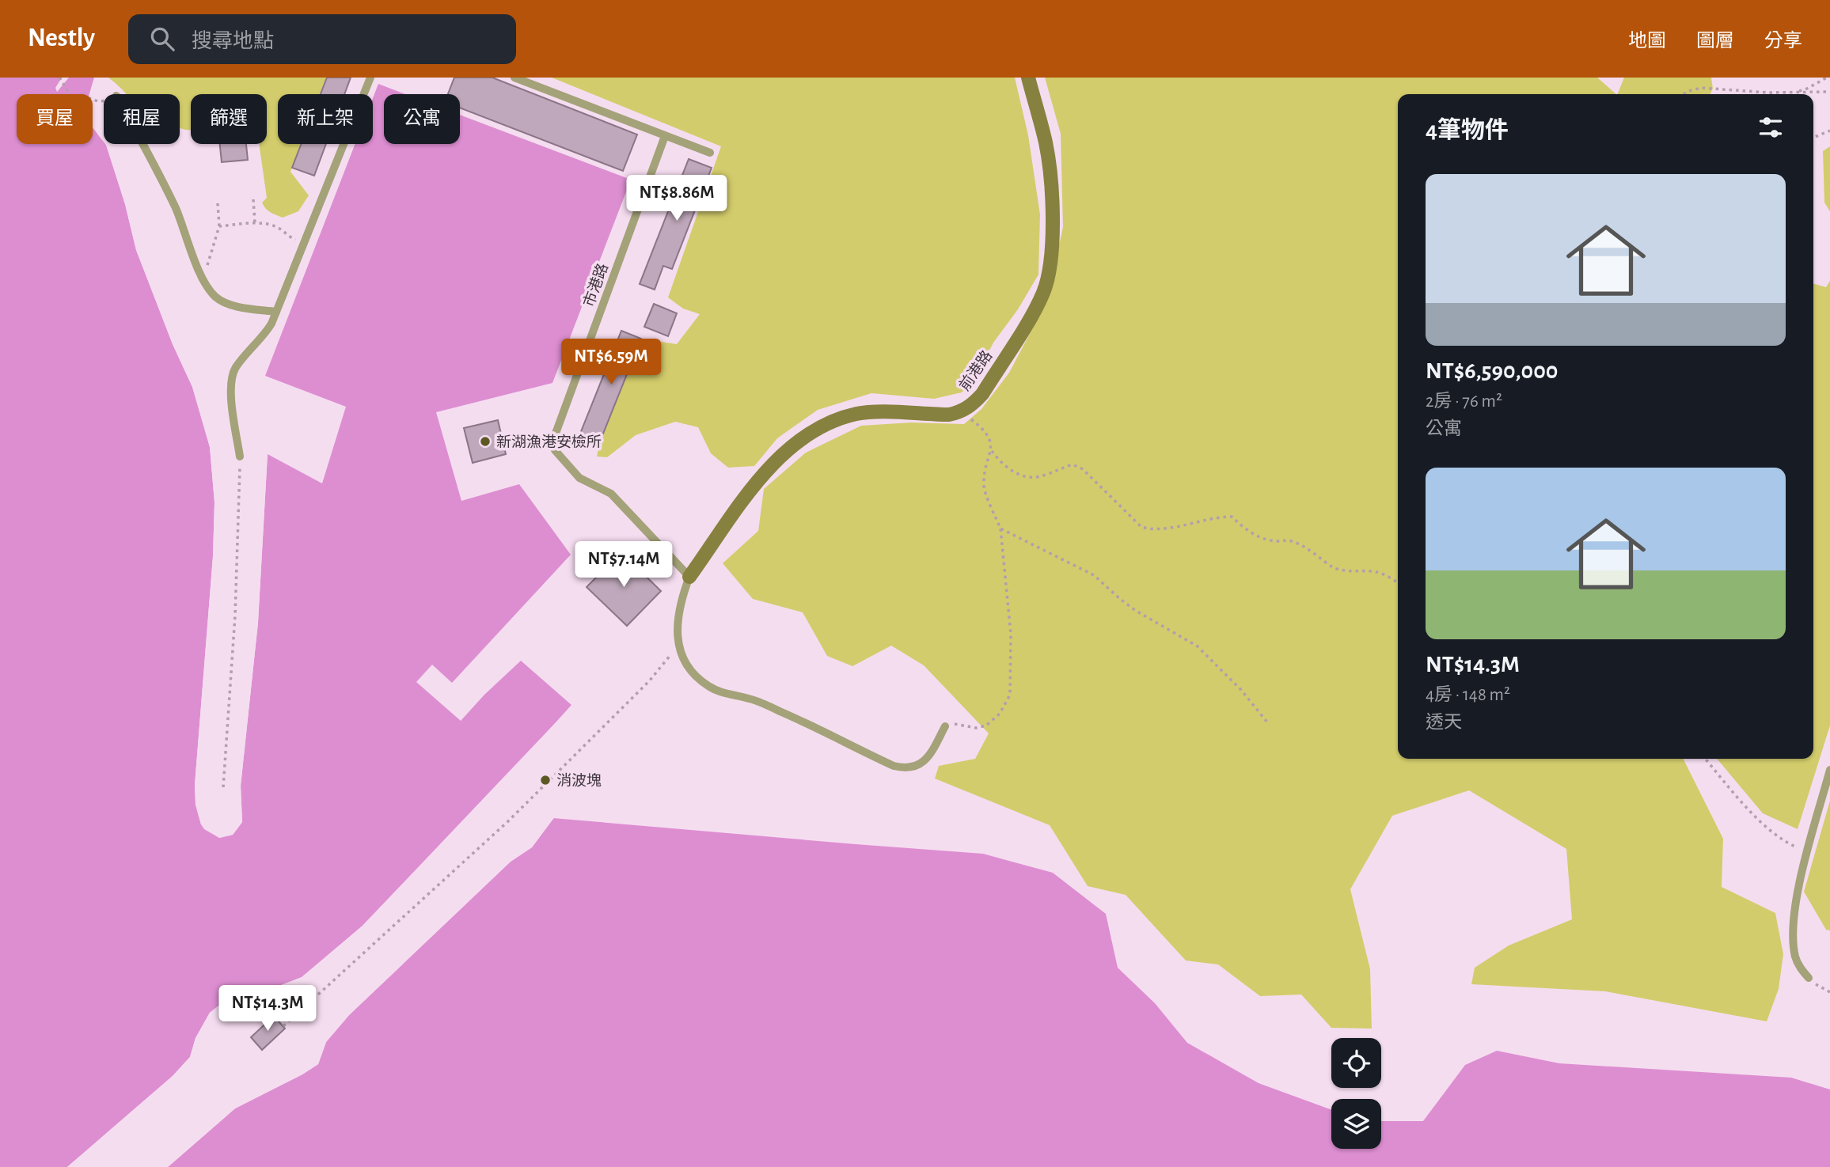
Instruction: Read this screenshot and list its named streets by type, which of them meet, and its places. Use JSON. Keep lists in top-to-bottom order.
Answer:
{
  "streets": {
    "street": ["前港路"],
    "lane": ["市港路"]
  },
  "crossings": [
    ["市港路", "前港路"]
  ],
  "places": ["新湖漁港安檢所", "消波塊"],
  "page": {
    "header": "Nestly",
    "search": "搜尋地點",
    "nav": ["地圖", "圖層", "分享"],
    "chip": [
      "買屋",
      "租屋",
      "篩選",
      "新上架",
      "公寓"
    ],
    "heading": "4筆物件",
    "list": [
      {
        "name": "NT$6,590,000",
        "note": "2房 · 76 m² · 公寓"
      },
      {
        "name": "NT$14.3M",
        "note": "4房 · 148 m² · 透天"
      }
    ],
    "price": [
      "NT$8.86M",
      "NT$6.59M",
      "NT$7.14M",
      "NT$14.3M"
    ]
  }
}
